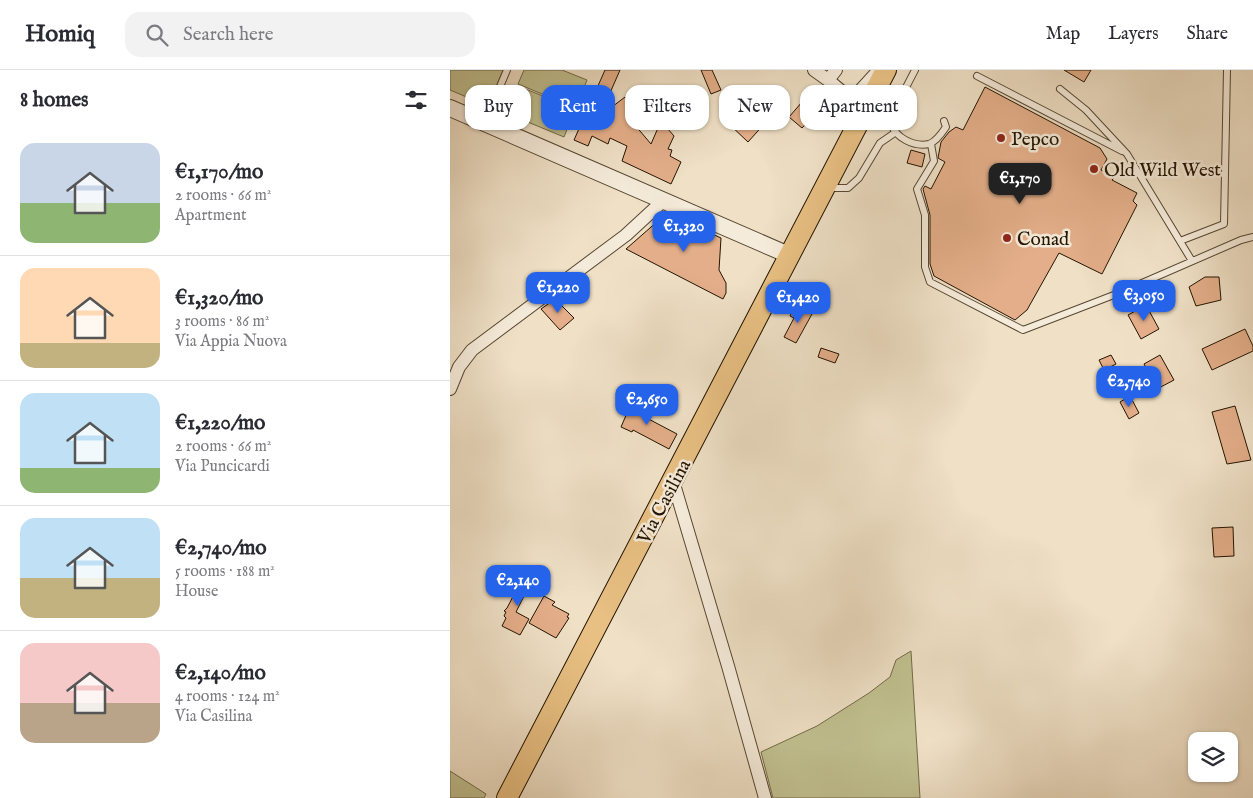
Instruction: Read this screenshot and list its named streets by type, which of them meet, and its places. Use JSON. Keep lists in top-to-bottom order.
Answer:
{
  "streets": {
    "main road": ["Via Casilina"]
  },
  "places": ["Pepco", "Old Wild West", "Conad"],
  "page": {
    "header": "Homiq",
    "search": "Search here",
    "nav": ["Map", "Layers", "Share"],
    "heading": "8 homes",
    "chip": [
      "Buy",
      "Rent",
      "Filters",
      "New",
      "Apartment"
    ],
    "list": [
      {
        "name": "€1,170/mo",
        "note": "2 rooms · 66 m² · Apartment"
      },
      {
        "name": "€1,320/mo",
        "note": "3 rooms · 86 m² · Via Appia Nuova"
      },
      {
        "name": "€1,220/mo",
        "note": "2 rooms · 66 m² · Via Puncicardi"
      },
      {
        "name": "€2,740/mo",
        "note": "5 rooms · 188 m² · House"
      },
      {
        "name": "€2,140/mo",
        "note": "4 rooms · 124 m² · Via Casilina"
      }
    ],
    "price": [
      "€1,170",
      "€1,320",
      "€1,220",
      "€3,050",
      "€1,420",
      "€2,740",
      "€2,650",
      "€2,140"
    ]
  }
}
